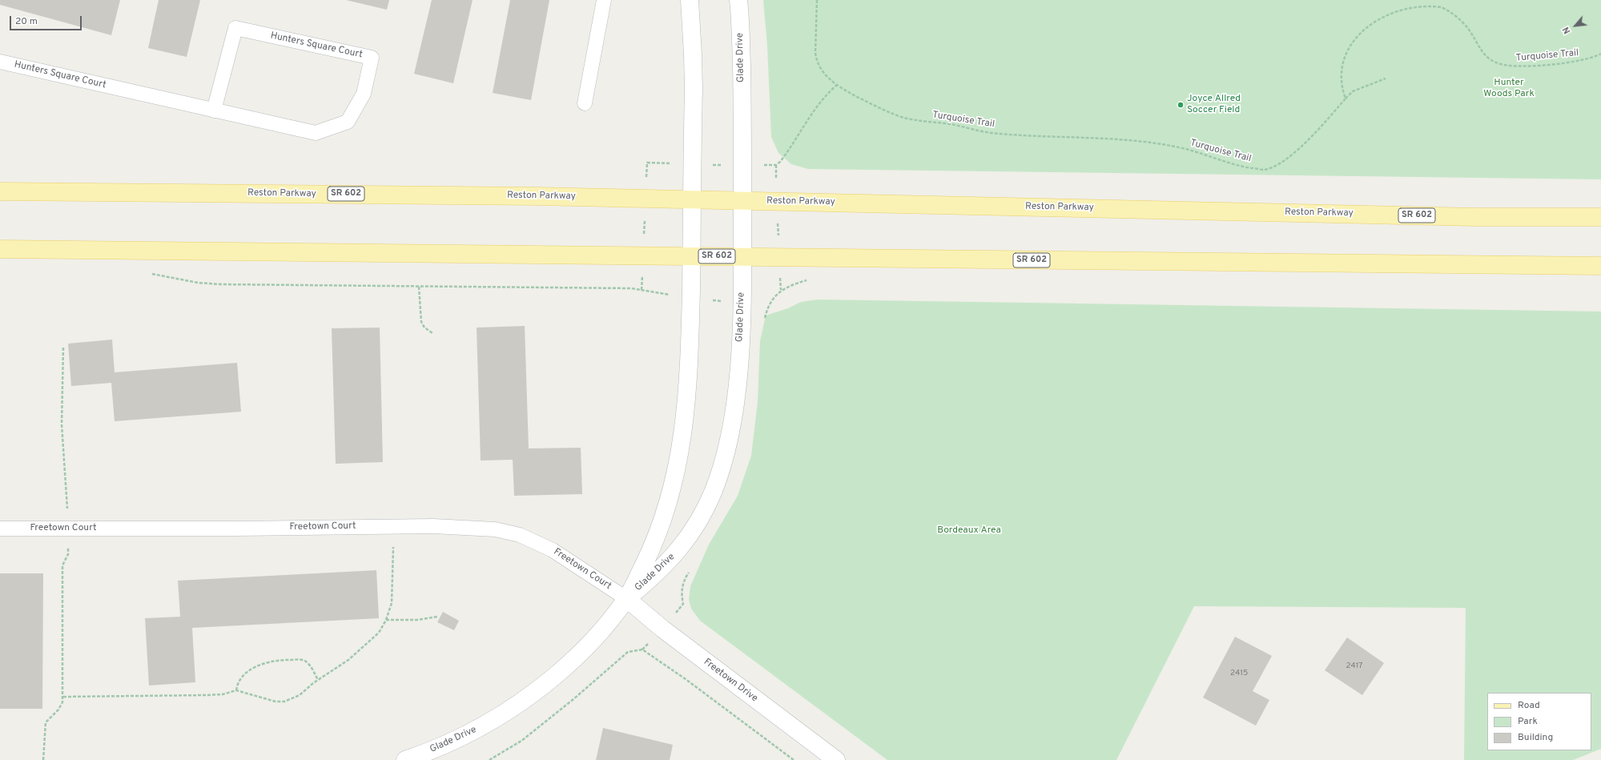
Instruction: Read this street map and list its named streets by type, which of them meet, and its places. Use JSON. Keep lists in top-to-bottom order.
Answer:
{
  "streets": {
    "main road": ["Reston Parkway", "SR 602"],
    "street": ["Glade Drive", "Freetown Drive"],
    "lane": ["Hunters Square Court", "Freetown Court"],
    "path": ["Turquoise Trail"]
  },
  "crossings": [
    ["Glade Drive", "Reston Parkway"],
    ["Glade Drive", "SR 602"],
    ["Glade Drive", "Freetown Court"],
    ["Glade Drive", "Freetown Drive"],
    ["Freetown Court", "Freetown Drive"]
  ],
  "parks": ["Hunter Woods Park", "Bordeaux Area"],
  "places": ["Joyce Allred Soccer Field"],
  "house_numbers": ["2417", "2415"],
  "legend": ["Road", "Park", "Building"],
  "scale_bar": "20 m",
  "north": "bottom left"
}
